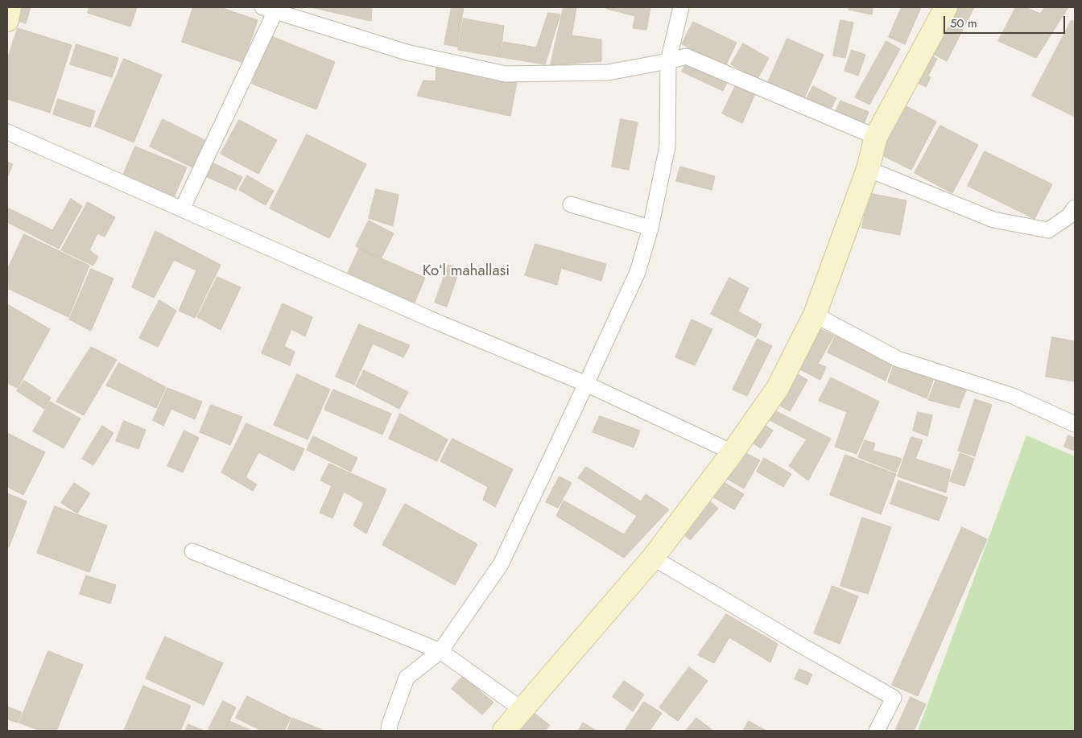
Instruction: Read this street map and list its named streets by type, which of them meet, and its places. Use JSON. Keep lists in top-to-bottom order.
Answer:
{
  "districts": ["Koʻl mahallasi"],
  "scale_bar": "50 m"
}
